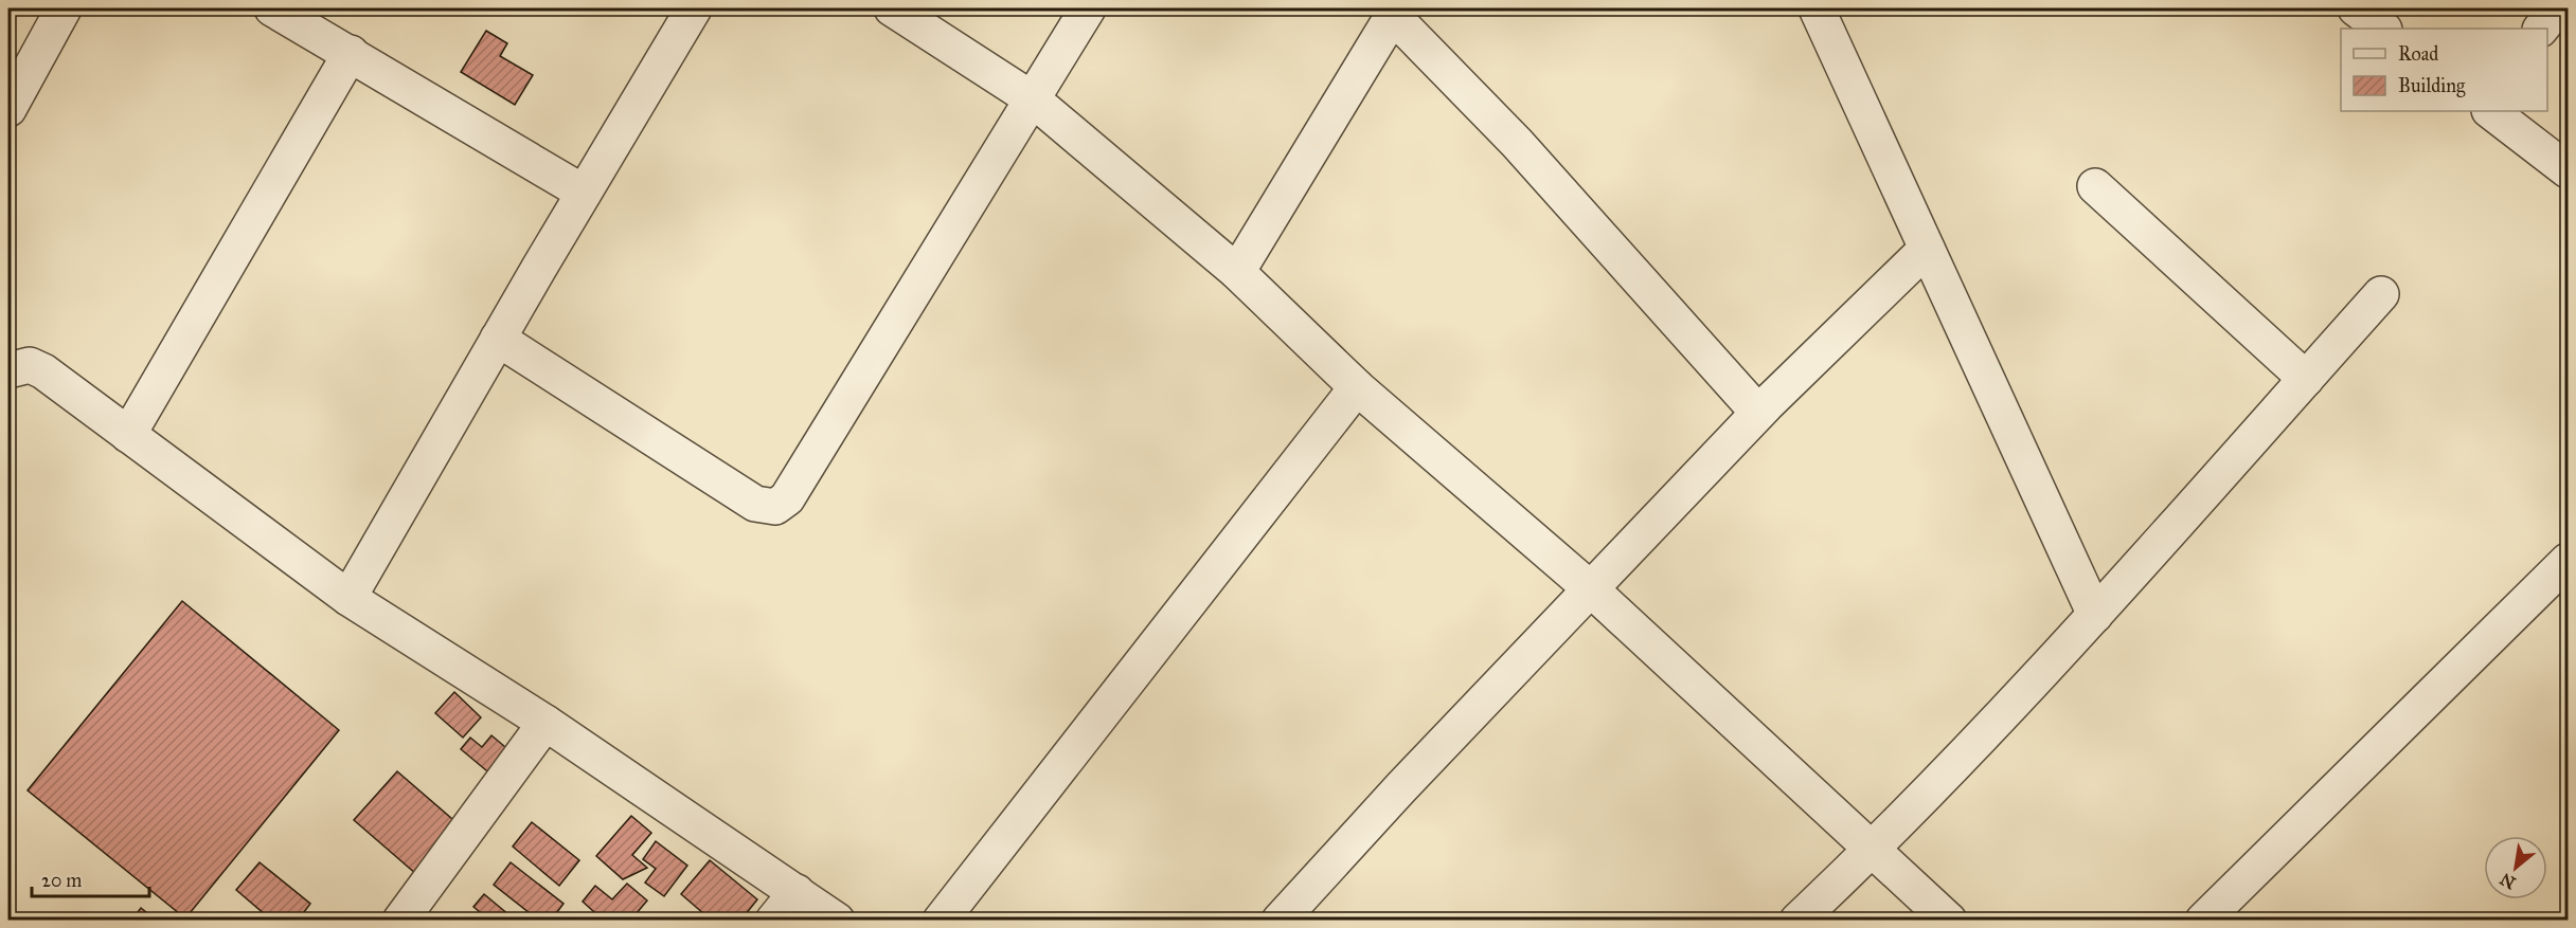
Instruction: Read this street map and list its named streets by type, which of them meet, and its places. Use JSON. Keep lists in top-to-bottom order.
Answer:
{
  "legend": ["Road", "Building"],
  "scale_bar": "20 m",
  "north": "bottom left"
}
